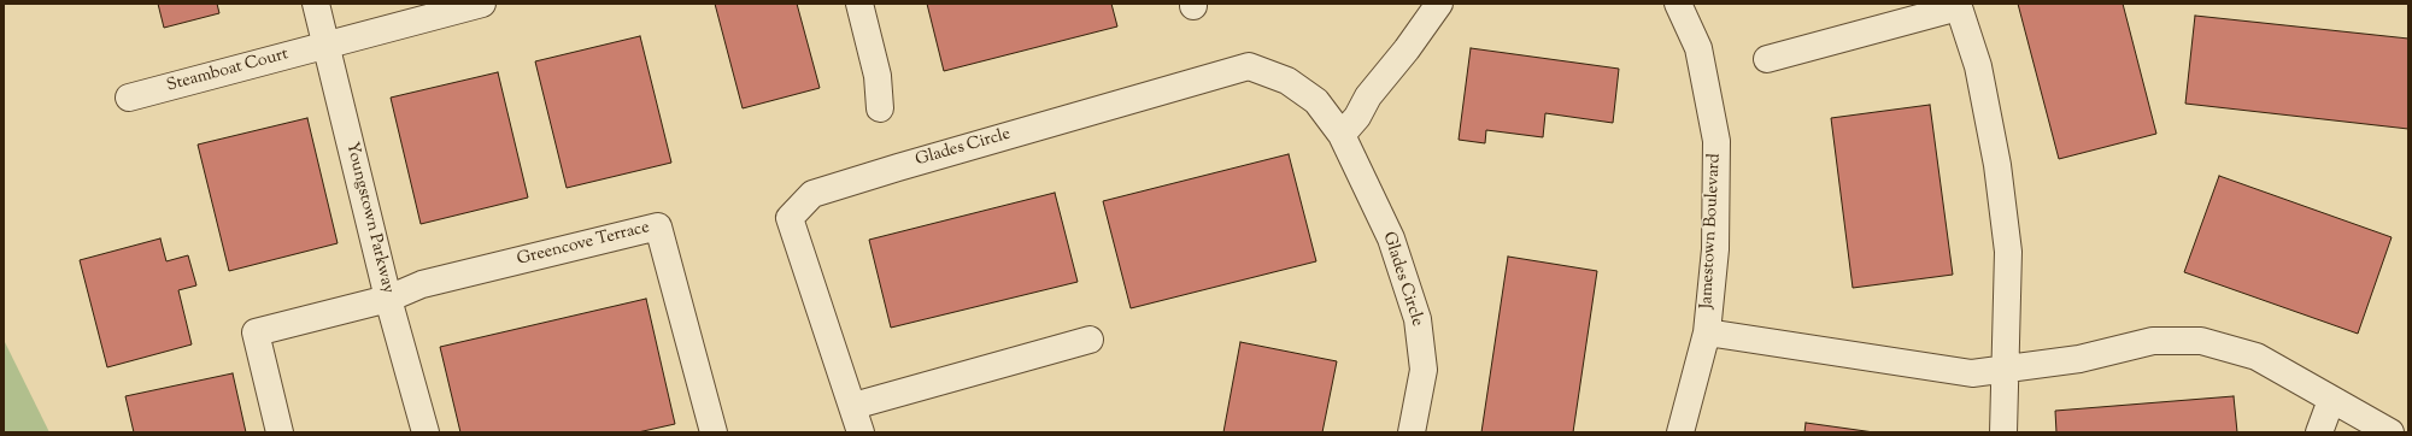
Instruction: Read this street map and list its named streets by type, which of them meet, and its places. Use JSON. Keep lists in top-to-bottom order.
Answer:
{
  "streets": {
    "street": [
      "Steamboat Court",
      "Glades Circle",
      "Youngstown Parkway",
      "Jamestown Boulevard",
      "Greencove Terrace"
    ]
  },
  "crossings": [
    ["Steamboat Court", "Youngstown Parkway"],
    ["Youngstown Parkway", "Greencove Terrace"]
  ]
}
